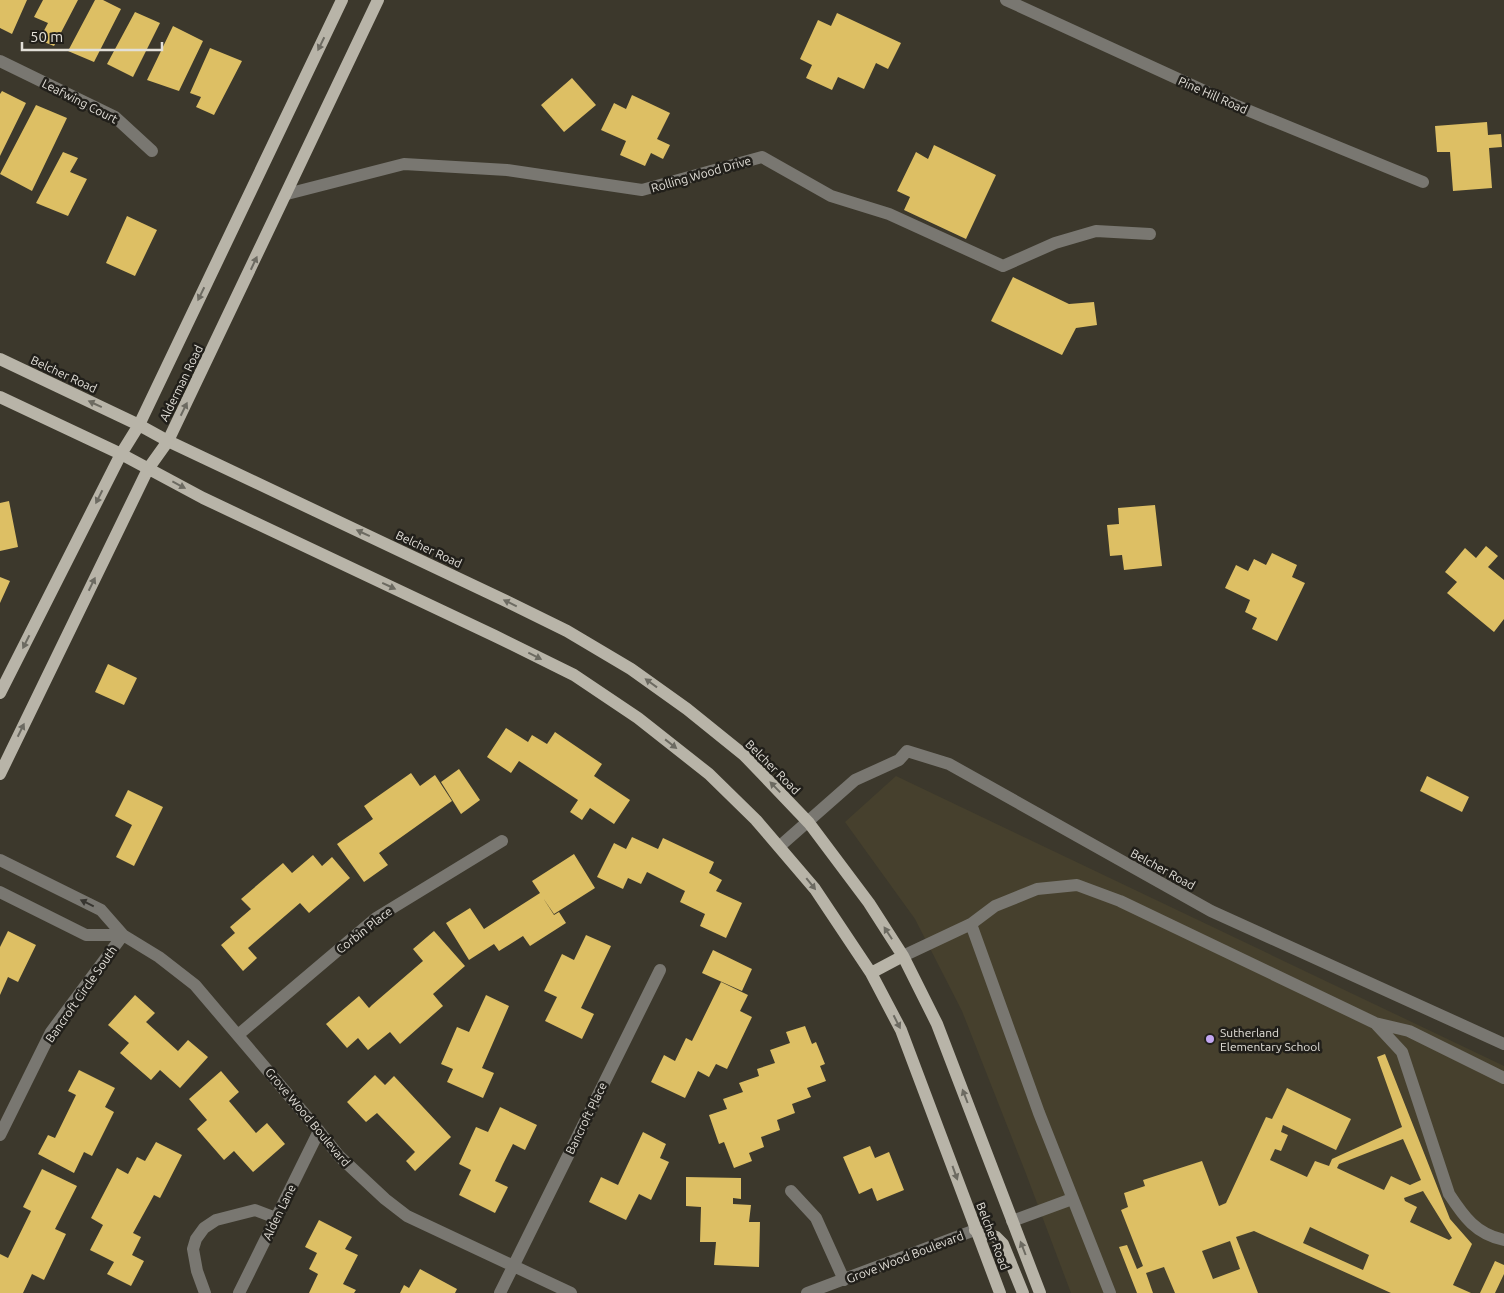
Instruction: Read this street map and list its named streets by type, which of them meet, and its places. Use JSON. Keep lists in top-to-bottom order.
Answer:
{
  "streets": {
    "main road": ["Belcher Road", "Alderman Road"],
    "street": [
      "Pine Hill Road",
      "Leafwing Court",
      "Rolling Wood Drive",
      "Corbin Place",
      "Bancroft Circle South",
      "Grove Wood Boulevard",
      "Bancroft Place",
      "Alden Lane"
    ]
  },
  "crossings": [
    ["Rolling Wood Drive", "Alderman Road"],
    ["Belcher Road", "Alderman Road"],
    ["Belcher Road", "Grove Wood Boulevard"],
    ["Corbin Place", "Grove Wood Boulevard"],
    ["Bancroft Circle South", "Grove Wood Boulevard"],
    ["Grove Wood Boulevard", "Bancroft Place"],
    ["Grove Wood Boulevard", "Alden Lane"]
  ],
  "places": ["Sutherland Elementary School"],
  "scale_bar": "50 m"
}
